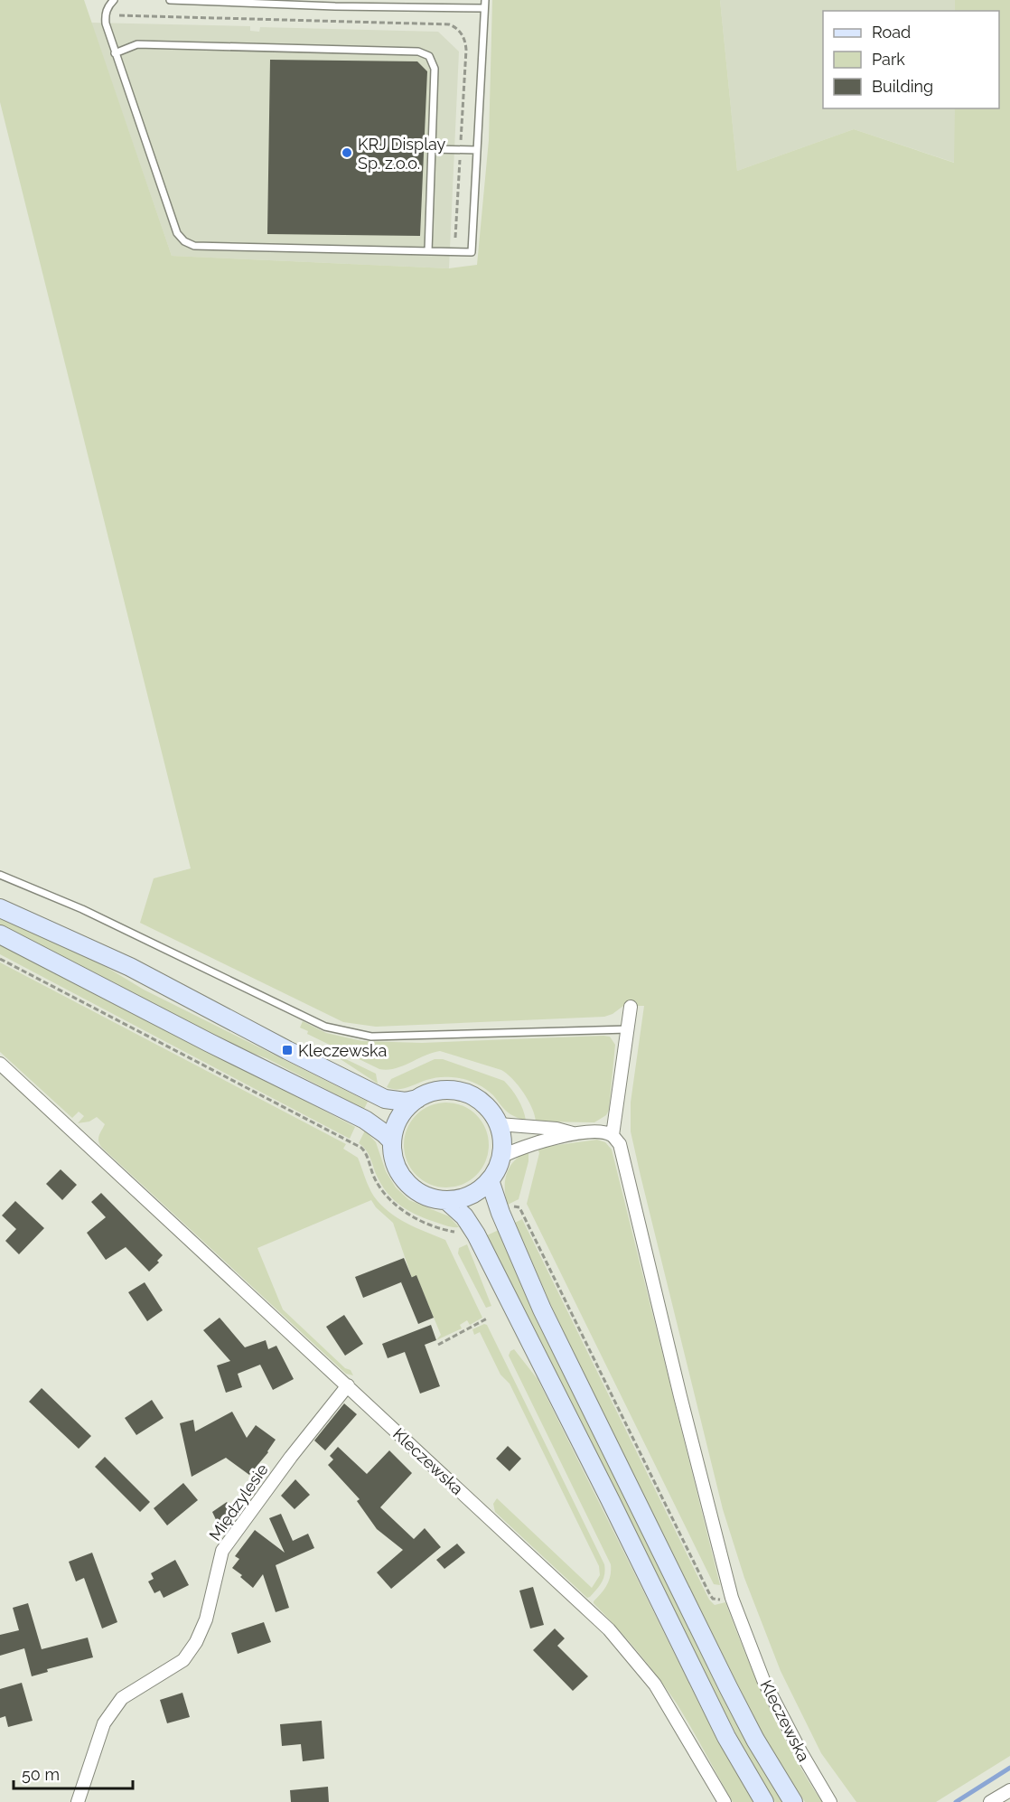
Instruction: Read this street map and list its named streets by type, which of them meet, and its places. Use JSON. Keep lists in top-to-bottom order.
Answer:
{
  "streets": {
    "main road": ["Kleczewska"],
    "street": ["Międzylesie"]
  },
  "crossings": [
    ["Kleczewska", "Międzylesie"]
  ],
  "places": {
    "other": ["KRJ Display Sp. z.o.o."],
    "transit": ["Kleczewska"]
  },
  "legend": ["Road", "Park", "Building"],
  "scale_bar": "50 m"
}
